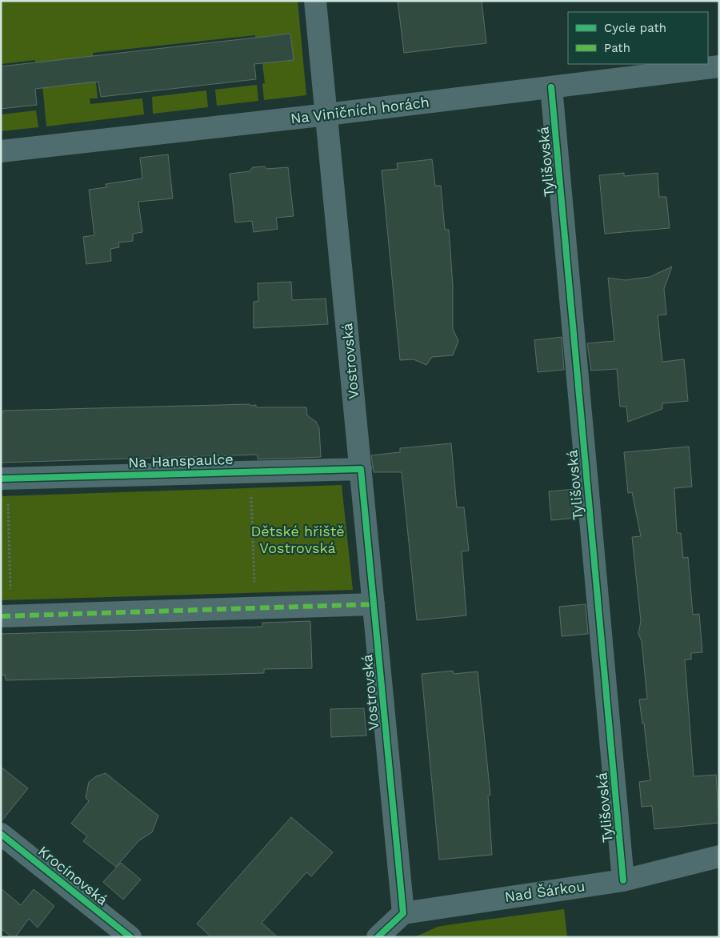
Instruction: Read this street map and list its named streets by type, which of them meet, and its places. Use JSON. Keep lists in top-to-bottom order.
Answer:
{
  "streets": {
    "street": [
      "Na Viničních horách",
      "Tylišovská",
      "Vostrovská",
      "Na Hanspaulce",
      "Krocínovská",
      "Nad Šárkou"
    ]
  },
  "crossings": [
    ["Na Viničních horách", "Tylišovská"],
    ["Na Viničních horách", "Vostrovská"],
    ["Tylišovská", "Nad Šárkou"],
    ["Vostrovská", "Na Hanspaulce"],
    ["Vostrovská", "Nad Šárkou"]
  ],
  "parks": ["Dětské hřiště Vostrovská"],
  "legend": ["Cycle path", "Path"]
}
